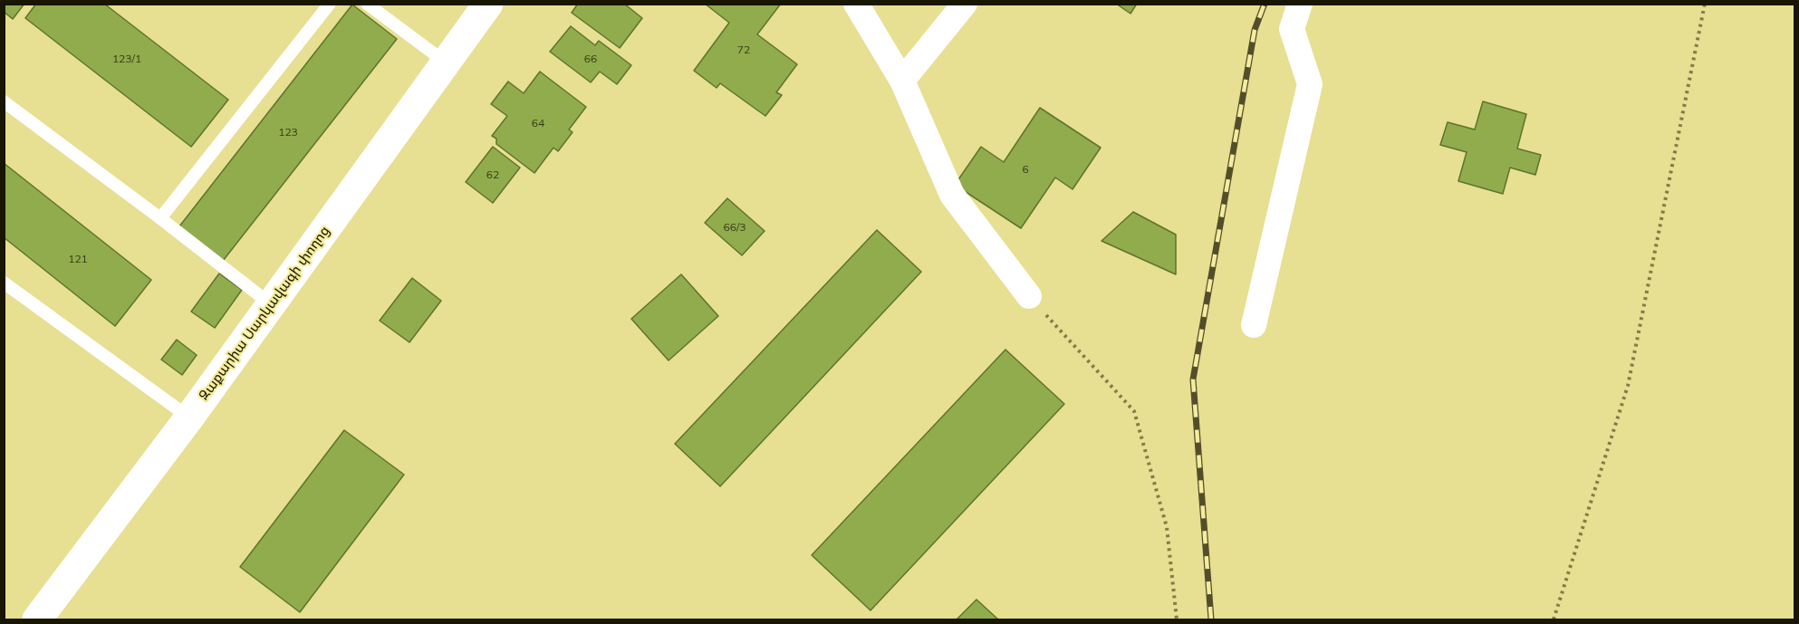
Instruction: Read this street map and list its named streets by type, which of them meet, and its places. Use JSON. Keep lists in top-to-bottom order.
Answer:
{
  "streets": {
    "main road": ["Զաքարիա Սարկավագի փողոց"]
  },
  "house_numbers": [
    "72",
    "123/1",
    "66",
    "64",
    "123",
    "6",
    "62",
    "66/3",
    "121"
  ]
}
